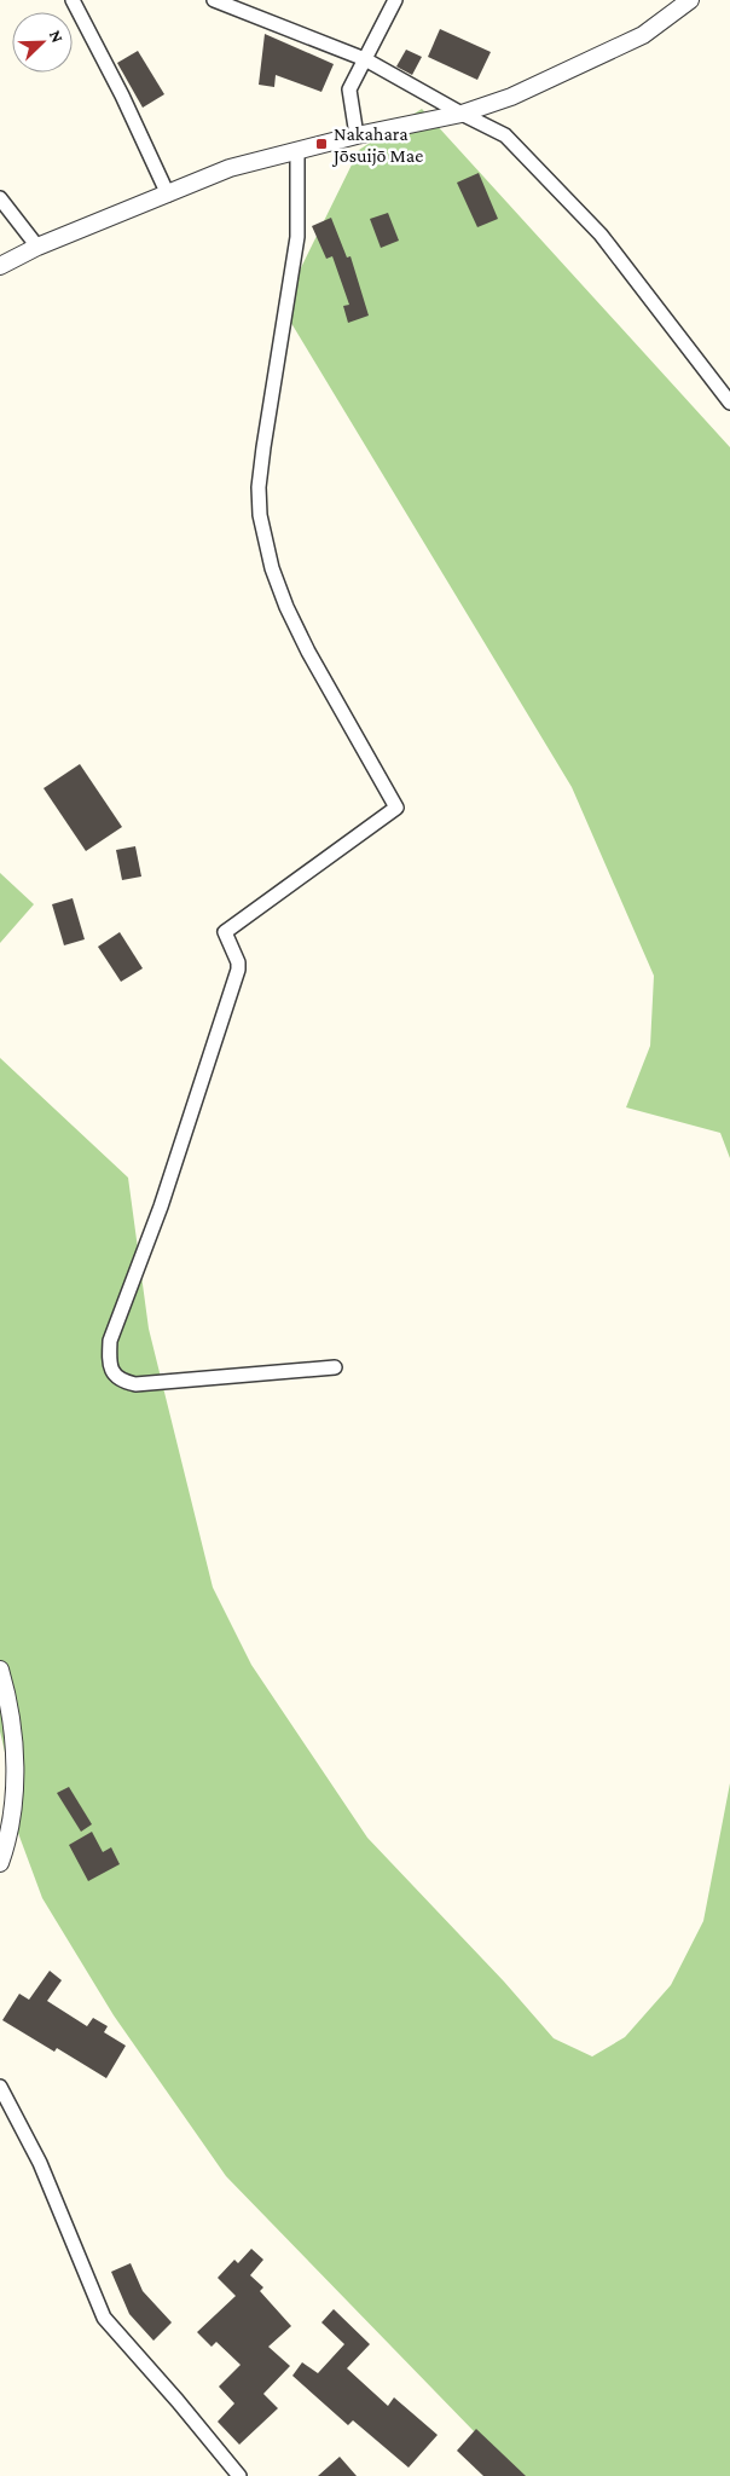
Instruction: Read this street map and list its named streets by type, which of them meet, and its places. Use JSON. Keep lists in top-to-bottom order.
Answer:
{
  "places": {
    "transit": ["Nakahara Jōsuijō Mae"]
  },
  "north": "top right"
}
